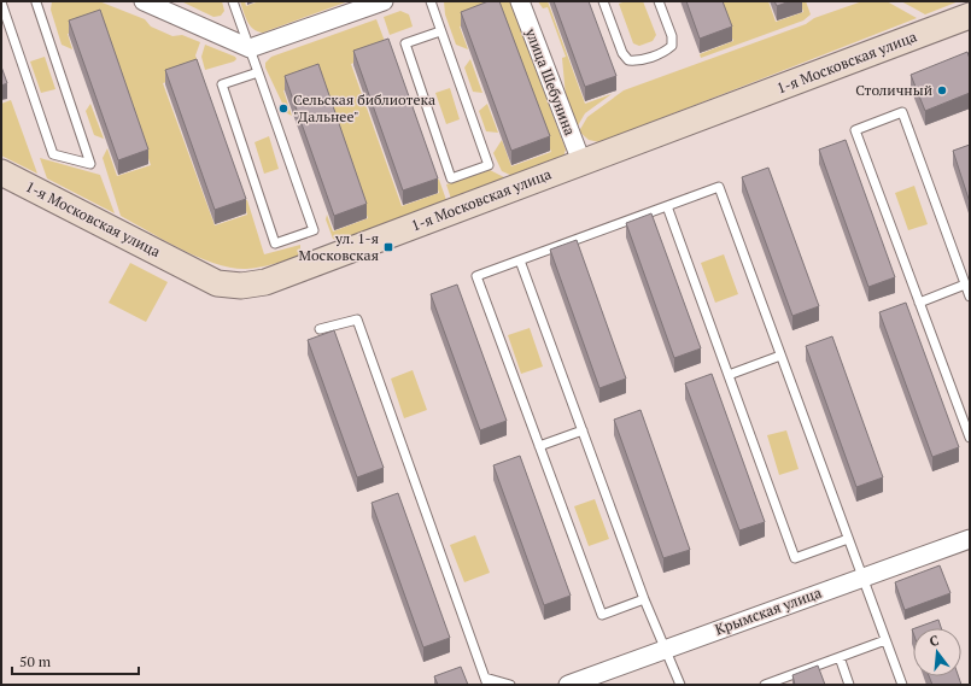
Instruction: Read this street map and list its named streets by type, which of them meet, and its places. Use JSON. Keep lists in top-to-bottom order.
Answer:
{
  "streets": {
    "street": ["1-я Московская улица", "улица Шебунина", "Крымская улица"]
  },
  "crossings": [
    ["1-я Московская улица", "улица Шебунина"]
  ],
  "places": {
    "other": ["Столичный", "Сельская библиотека \"Дальнее\""],
    "transit": ["ул. 1-я Московская"]
  },
  "scale_bar": "50 m",
  "north": "top"
}
